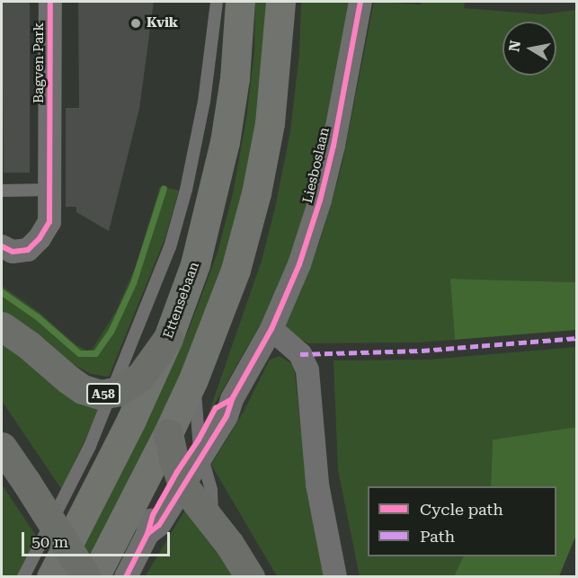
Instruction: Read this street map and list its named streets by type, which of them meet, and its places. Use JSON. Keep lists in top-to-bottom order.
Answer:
{
  "streets": {
    "highway": ["A58"],
    "main road": ["Ettensebaan"],
    "street": ["Bagven Park", "Liesboslaan"]
  },
  "crossings": [
    ["Ettensebaan", "A58"]
  ],
  "places": ["Kvik"],
  "legend": ["Cycle path", "Path"],
  "scale_bar": "50 m",
  "north": "left"
}
